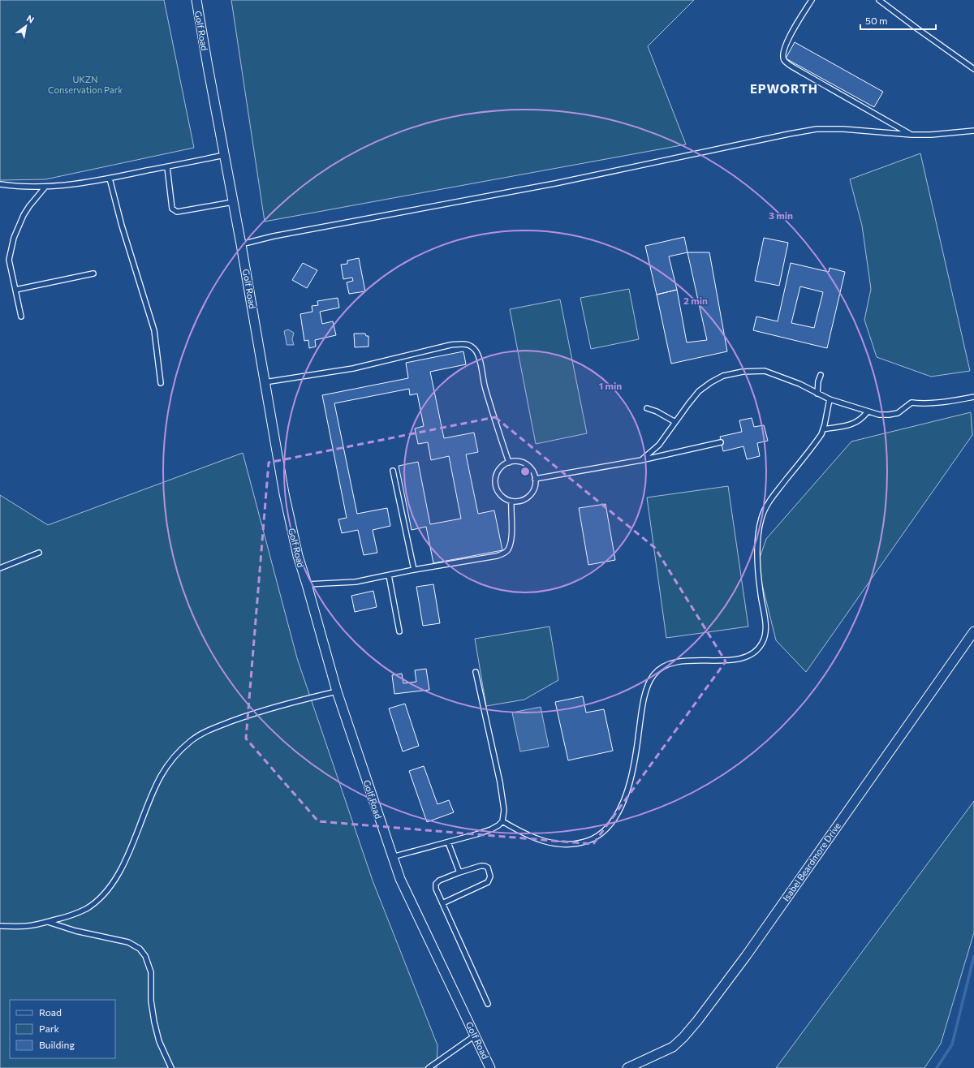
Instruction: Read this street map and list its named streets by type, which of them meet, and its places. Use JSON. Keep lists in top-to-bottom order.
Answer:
{
  "streets": {
    "street": ["Golf Road", "Isabel Beardmore Drive"]
  },
  "districts": ["EPWORTH"],
  "parks": ["UKZN Conservation Park"],
  "legend": ["Road", "Park", "Building"],
  "scale_bar": "50 m",
  "north": "top right",
  "rings": ["3 min", "2 min", "1 min"]
}
